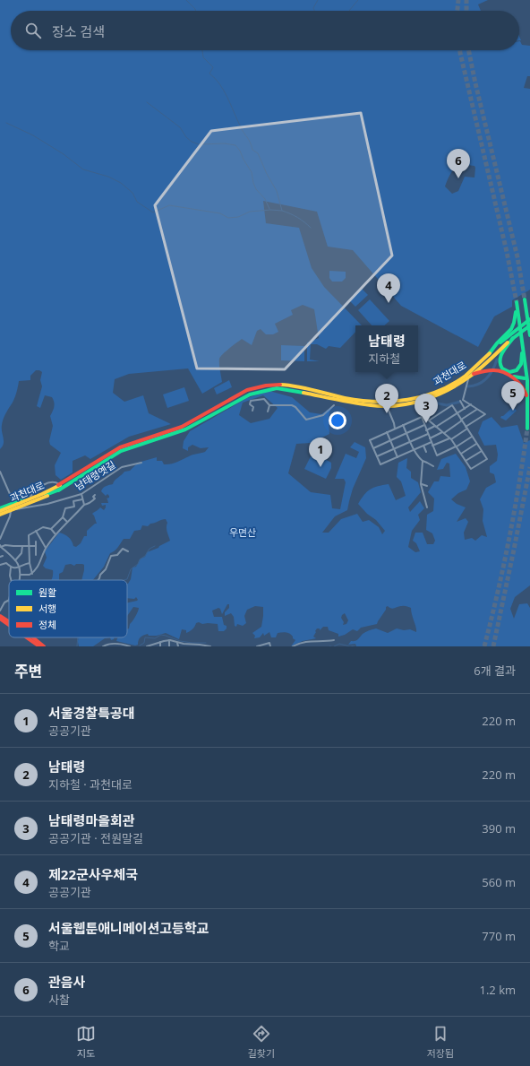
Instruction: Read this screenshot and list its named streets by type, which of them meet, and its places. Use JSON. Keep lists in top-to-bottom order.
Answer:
{
  "streets": {
    "main road": ["과천대로"],
    "street": ["남태령옛길"]
  },
  "parks": ["우면산"],
  "legend": ["원활", "서행", "정체"],
  "page": {
    "search": "장소 검색",
    "pins": [
      "6",
      "4",
      "5",
      "2",
      "3",
      "1"
    ],
    "popup": ["남태령", "지하철"],
    "heading": ["주변", "6개 결과"],
    "list": [
      {
        "mark": "1",
        "name": "서울경찰특공대",
        "note": "공공기관",
        "value": "220 m"
      },
      {
        "mark": "2",
        "name": "남태령",
        "note": "지하철 · 과천대로",
        "value": "220 m"
      },
      {
        "mark": "3",
        "name": "남태령마을회관",
        "note": "공공기관 · 전원말길",
        "value": "390 m"
      },
      {
        "mark": "4",
        "name": "제22군사우체국",
        "note": "공공기관",
        "value": "560 m"
      },
      {
        "mark": "5",
        "name": "서울웹툰애니메이션고등학교",
        "note": "학교",
        "value": "770 m"
      },
      {
        "mark": "6",
        "name": "관음사",
        "note": "사찰",
        "value": "1.2 km"
      }
    ],
    "nav": ["지도", "길찾기", "저장됨"]
  }
}
